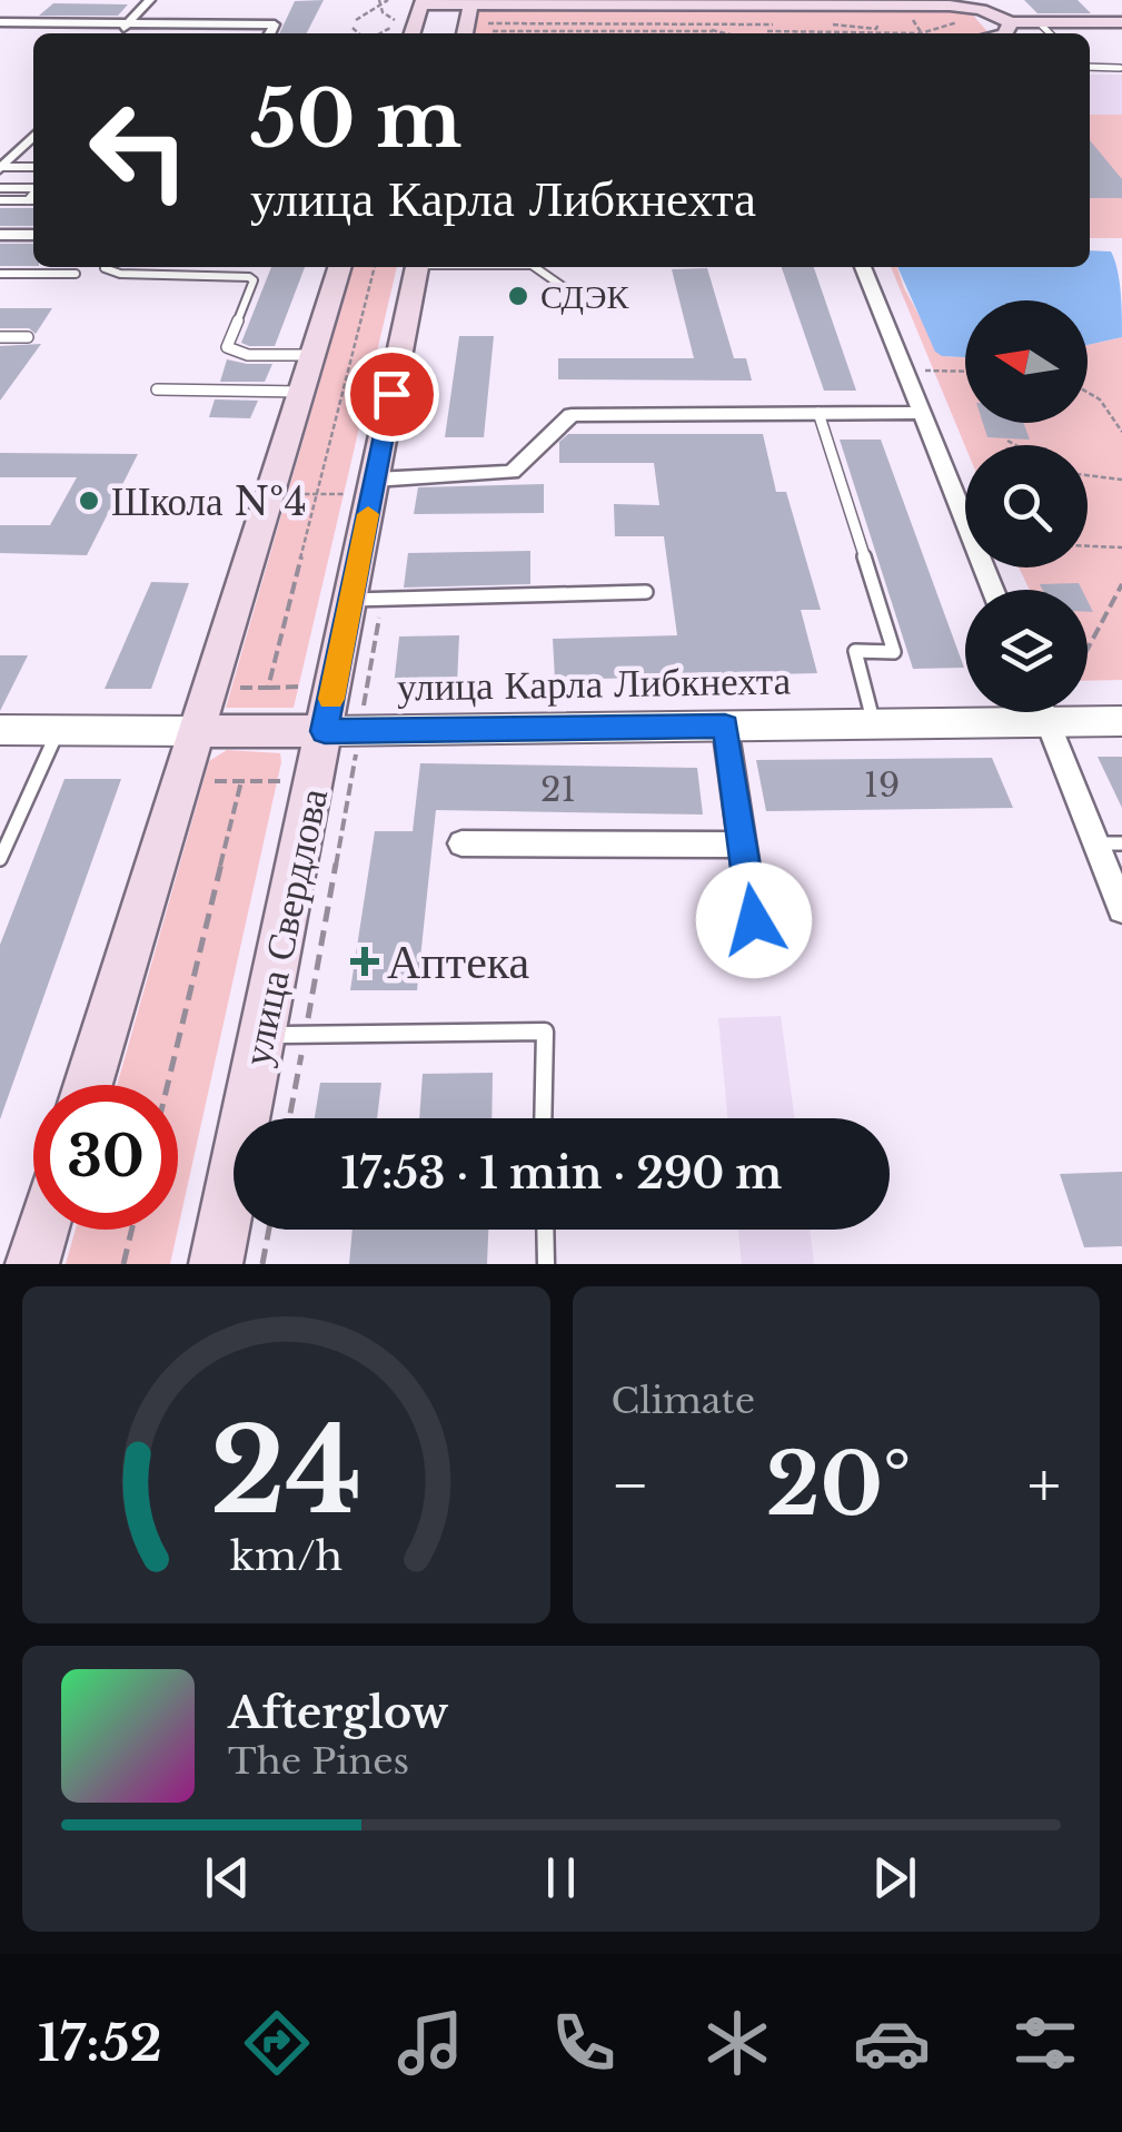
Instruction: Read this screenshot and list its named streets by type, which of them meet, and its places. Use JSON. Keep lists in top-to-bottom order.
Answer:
{
  "streets": {
    "main road": ["улица Карла Либкнехта", "улица Свердлова"]
  },
  "crossings": [
    ["улица Карла Либкнехта", "улица Свердлова"]
  ],
  "places": {
    "other": ["СДЭК", "Школа №4"],
    "health": ["Аптека"]
  },
  "house_numbers": ["19", "21"],
  "north": "left",
  "page": {
    "turn": ["50 m", "улица Карла Либкнехта"],
    "limit": "30",
    "trip": "17:53 · 1 min · 290 m",
    "tile": "Climate",
    "heat": ["−", "20°", "+"],
    "song": ["Afterglow", "The Pines"],
    "tabs": "17:52",
    "gauge": ["24", "km/h"]
  }
}
